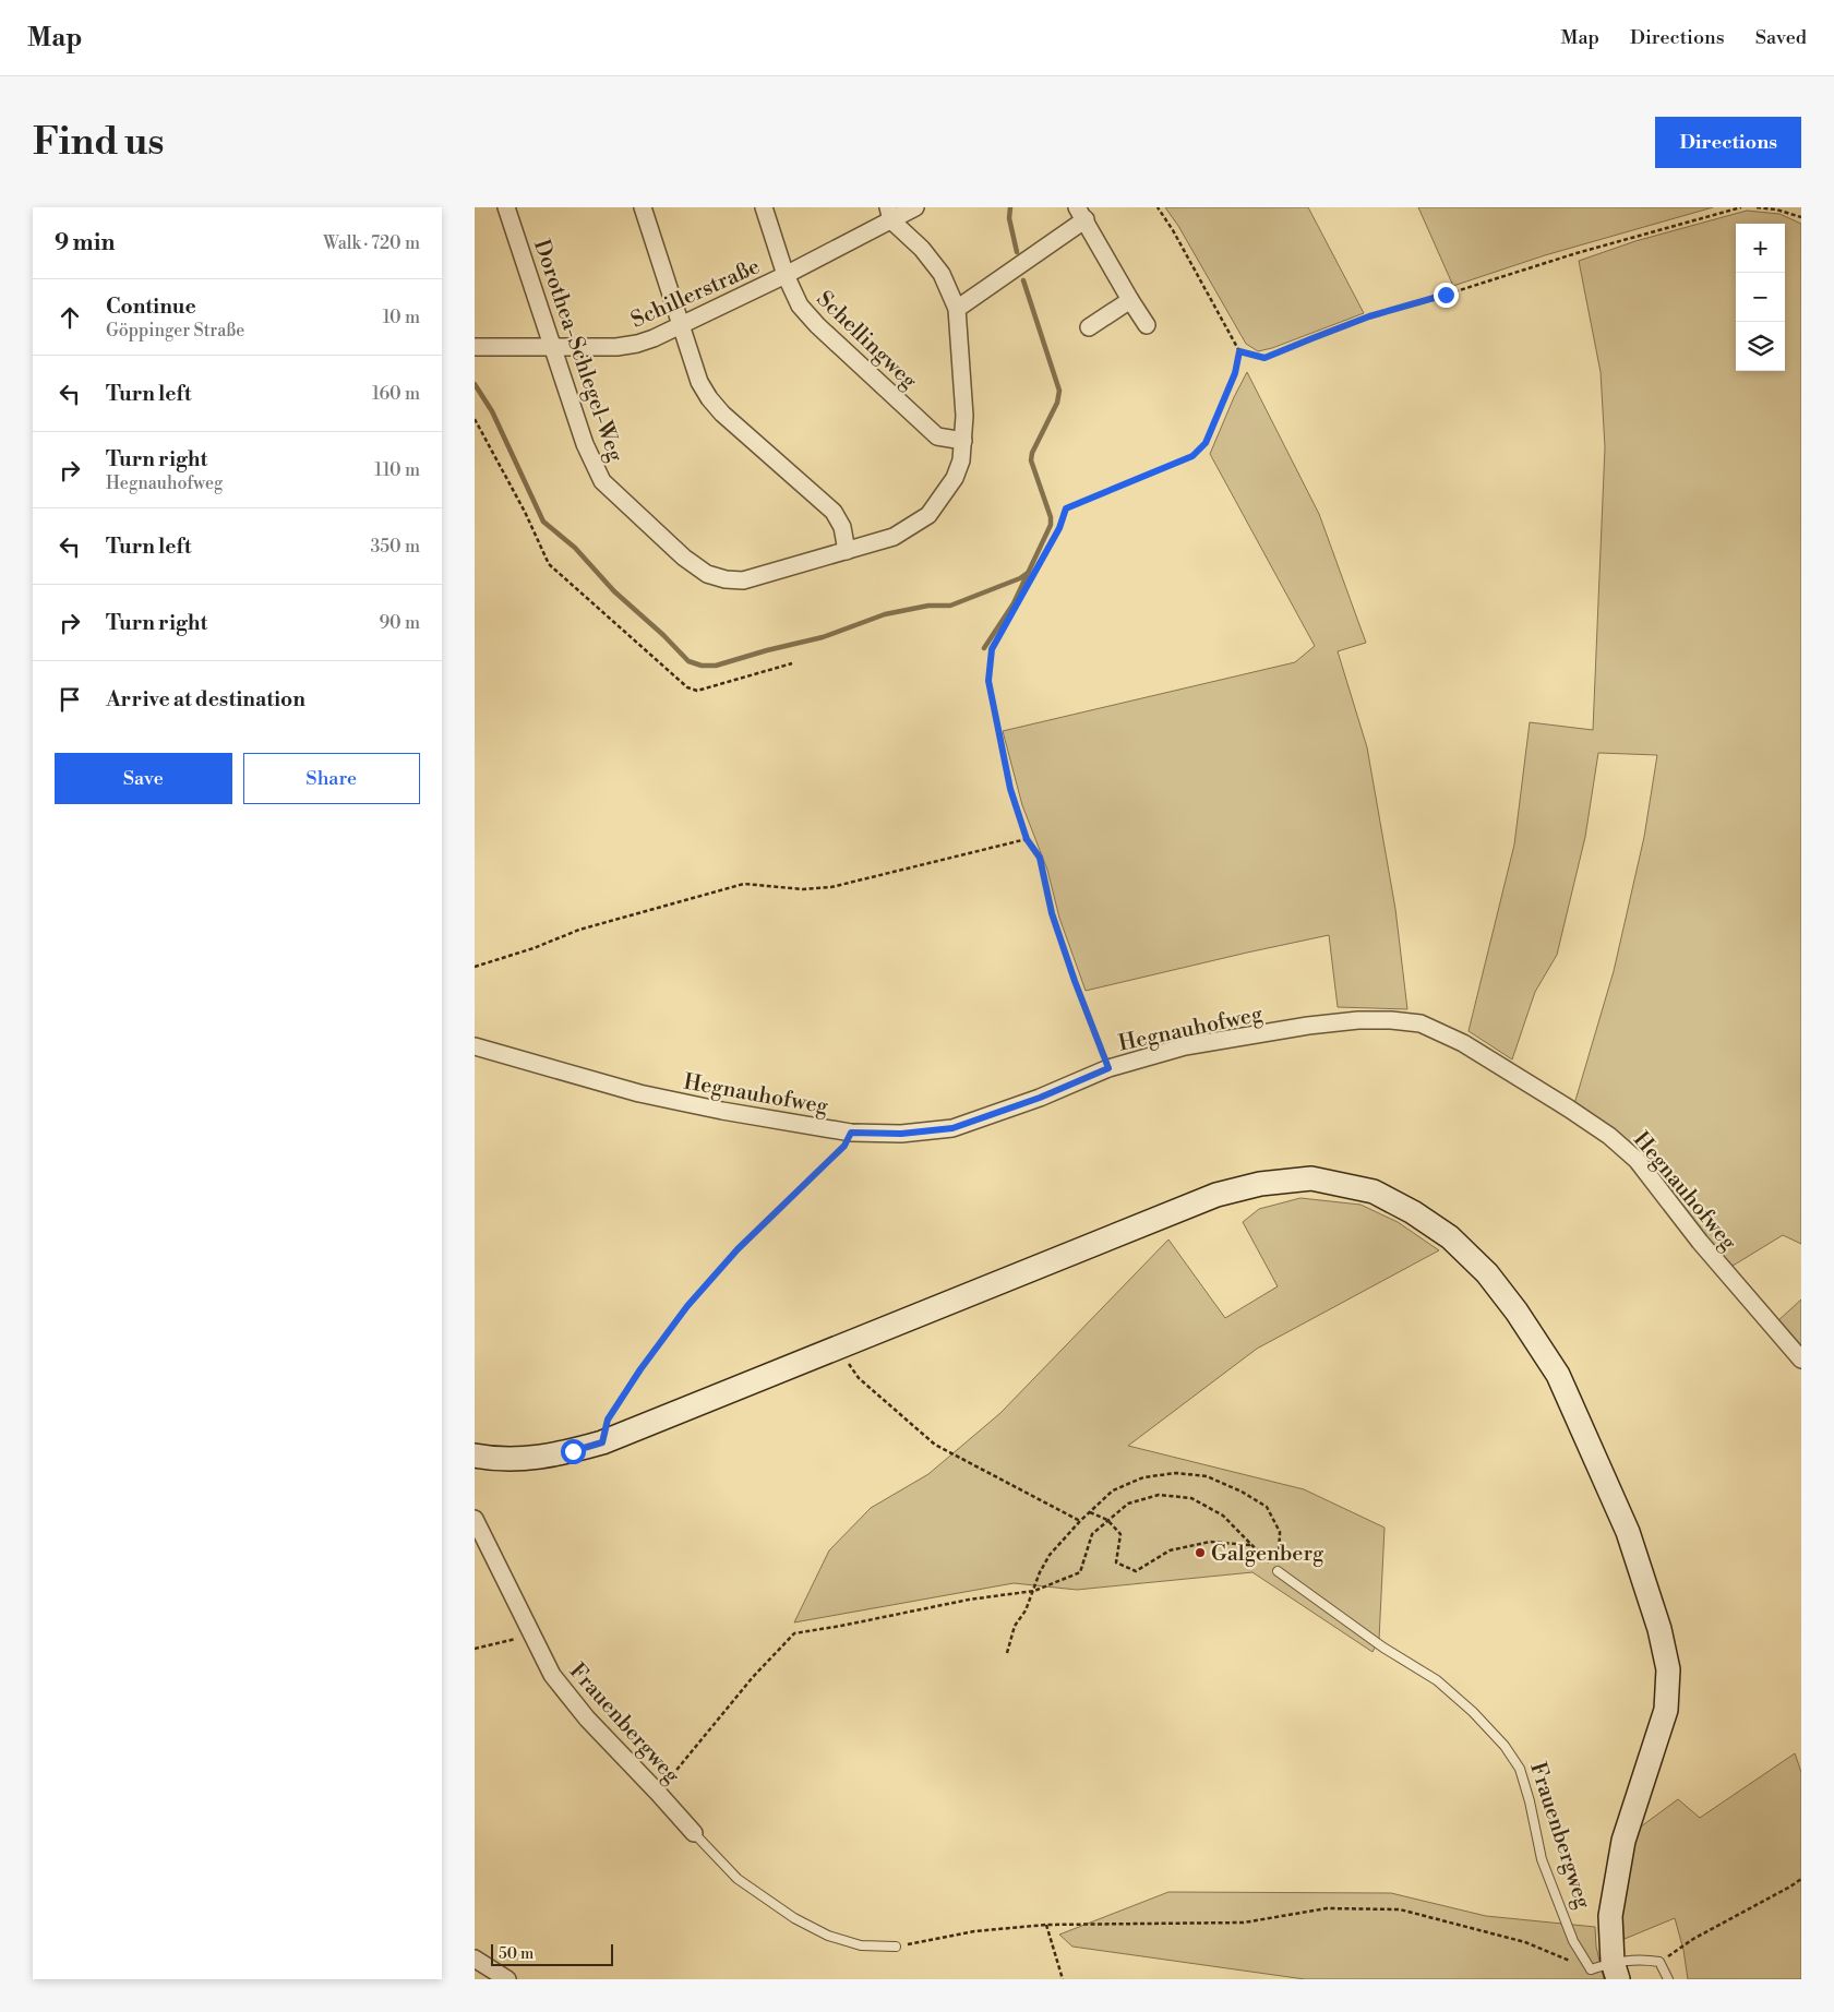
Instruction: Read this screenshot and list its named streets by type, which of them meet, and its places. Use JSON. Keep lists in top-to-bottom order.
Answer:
{
  "streets": {
    "street": [
      "Schillerstraße",
      "Schellingweg",
      "Dorothea-Schlegel-Weg",
      "Hegnauhofweg",
      "Frauenbergweg"
    ]
  },
  "crossings": [
    ["Schillerstraße", "Schellingweg"],
    ["Schillerstraße", "Dorothea-Schlegel-Weg"],
    ["Schellingweg", "Dorothea-Schlegel-Weg"]
  ],
  "places": ["Galgenberg"],
  "scale_bar": "50 m",
  "page": {
    "header": "Map",
    "nav": ["Map", "Directions", "Saved"],
    "buttons": [
      "Directions",
      ["Save", "Share"]
    ],
    "title": "Find us",
    "heading": ["9 min", "Walk · 720 m"],
    "map_buttons": ["+", "−"],
    "list": [
      ["Continue", "Göppinger Straße", "10 m"],
      ["Turn left", "160 m"],
      ["Turn right", "Hegnauhofweg", "110 m"],
      ["Turn left", "350 m"],
      ["Turn right", "90 m"],
      "Arrive at destination"
    ],
    "scale": "50 m"
  }
}
